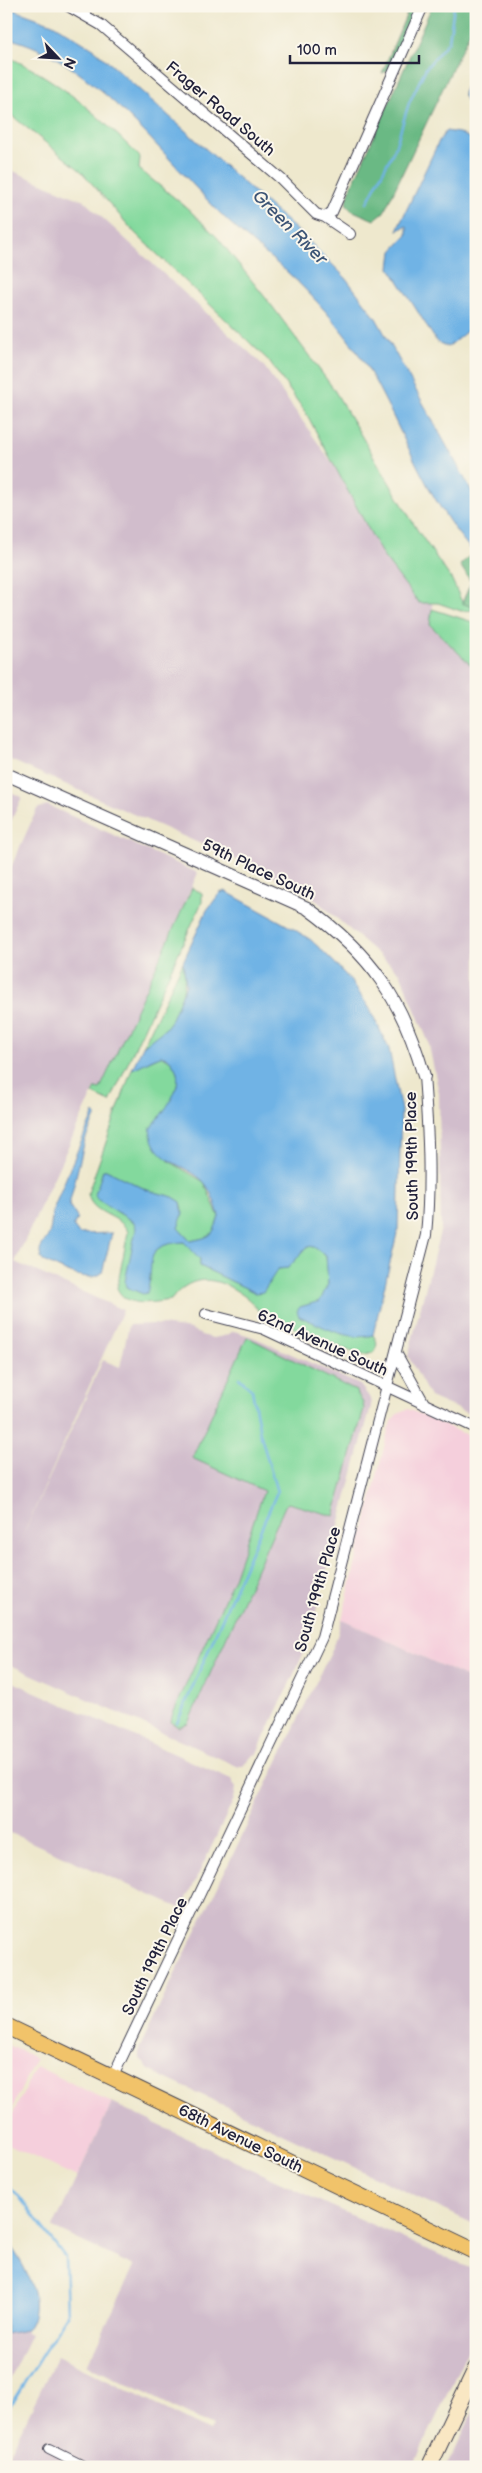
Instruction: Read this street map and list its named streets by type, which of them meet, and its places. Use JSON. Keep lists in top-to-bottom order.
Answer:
{
  "streets": {
    "main road": ["68th Avenue South"],
    "street": [
      "Frager Road South",
      "59th Place South",
      "South 199th Place",
      "62nd Avenue South"
    ]
  },
  "crossings": [
    ["59th Place South", "South 199th Place"],
    ["South 199th Place", "62nd Avenue South"],
    ["South 199th Place", "68th Avenue South"]
  ],
  "water": ["Green River"],
  "scale_bar": "100 m",
  "north": "bottom right"
}
